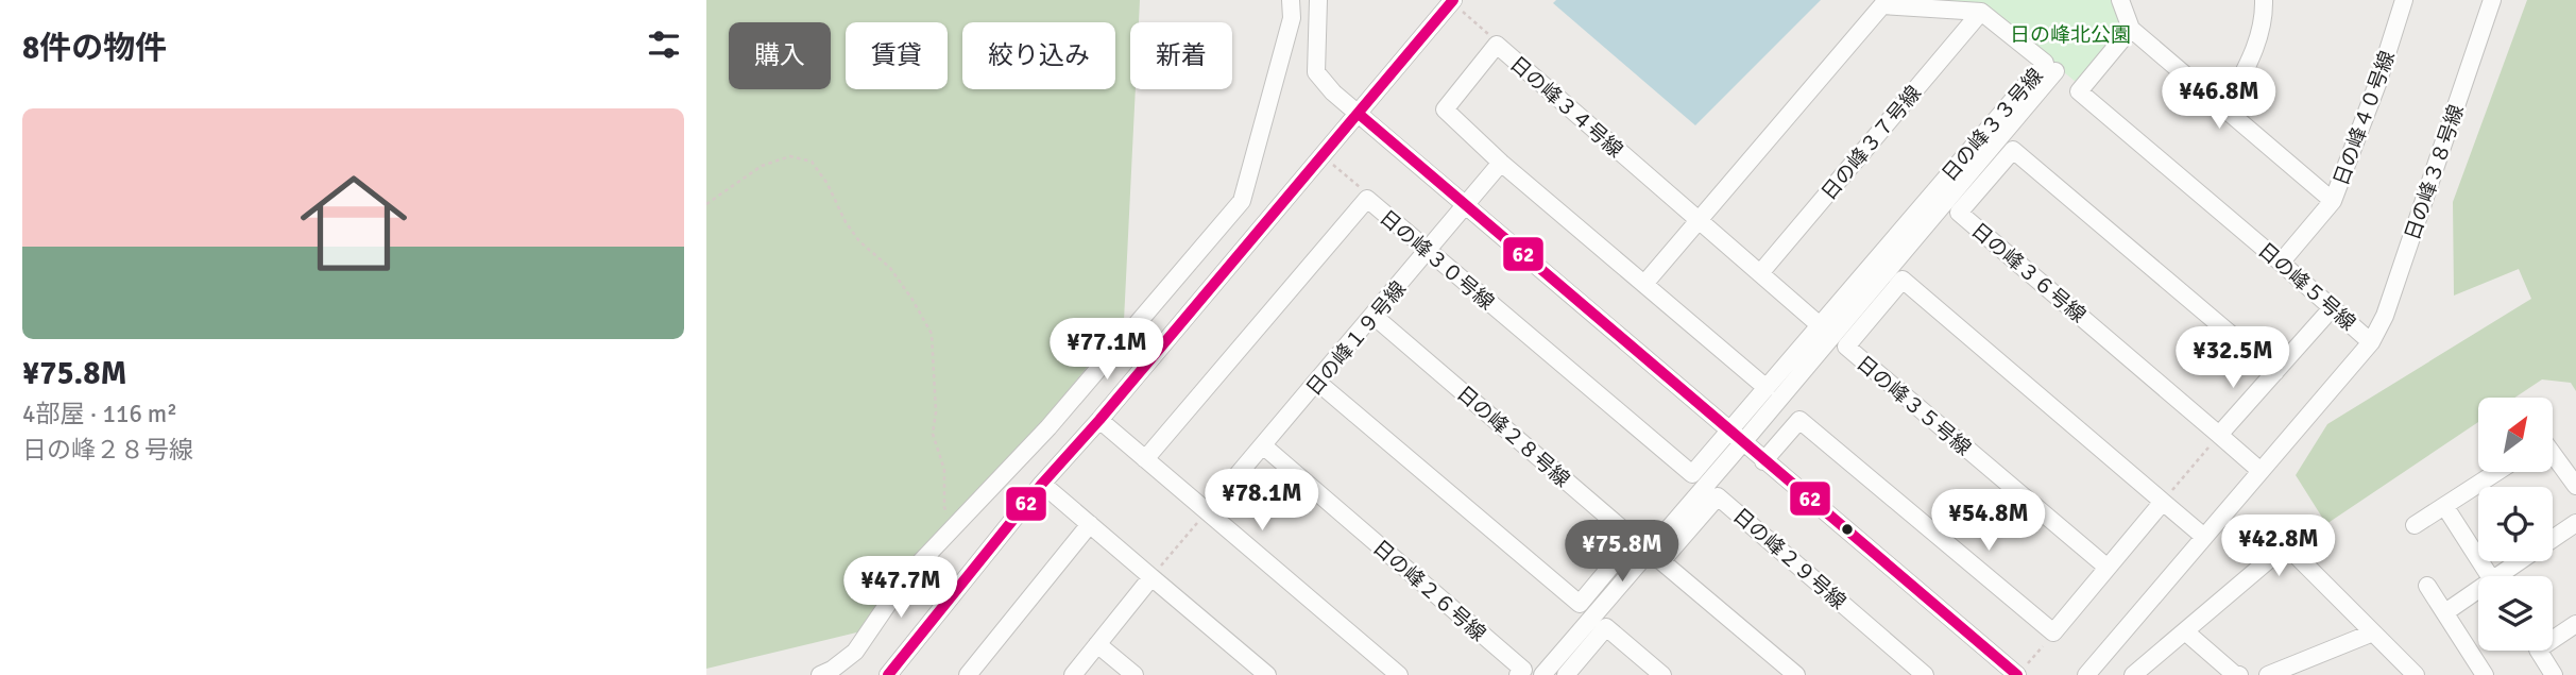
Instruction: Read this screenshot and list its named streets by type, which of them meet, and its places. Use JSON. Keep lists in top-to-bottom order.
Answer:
{
  "streets": {
    "street": [
      "日の峰３４号線",
      "日の峰４０号線",
      "日の峰３３号線",
      "日の峰３７号線",
      "日の峰３８号線",
      "日の峰３０号線",
      "日の峰３６号線",
      "日の峰５号線",
      "日の峰１９号線",
      "日の峰３５号線",
      "日の峰２８号線",
      "日の峰２９号線",
      "日の峰２６号線"
    ]
  },
  "crossings": [
    ["日の峰３４号線", "日の峰３３号線"],
    ["日の峰３４号線", "日の峰３７号線"],
    ["日の峰３４号線", "日の峰１９号線"],
    ["日の峰４０号線", "日の峰５号線"],
    ["日の峰３３号線", "日の峰３７号線"],
    ["日の峰３３号線", "日の峰３０号線"],
    ["日の峰３８号線", "日の峰５号線"],
    ["日の峰３０号線", "日の峰１９号線"],
    ["日の峰１９号線", "日の峰２８号線"],
    ["日の峰１９号線", "日の峰２６号線"]
  ],
  "parks": ["日の峰北公園"],
  "lines": ["transit line 62"],
  "north": "top right",
  "page": {
    "heading": "8件の物件",
    "chip": [
      "購入",
      "賃貸",
      "絞り込み",
      "新着"
    ],
    "price": [
      "¥46.8M",
      "¥77.1M",
      "¥32.5M",
      "¥78.1M",
      "¥54.8M",
      "¥42.8M",
      "¥75.8M",
      "¥47.7M"
    ],
    "list": [
      {
        "name": "¥75.8M",
        "note": "4部屋 · 116 m² · 日の峰２８号線"
      }
    ]
  }
}
